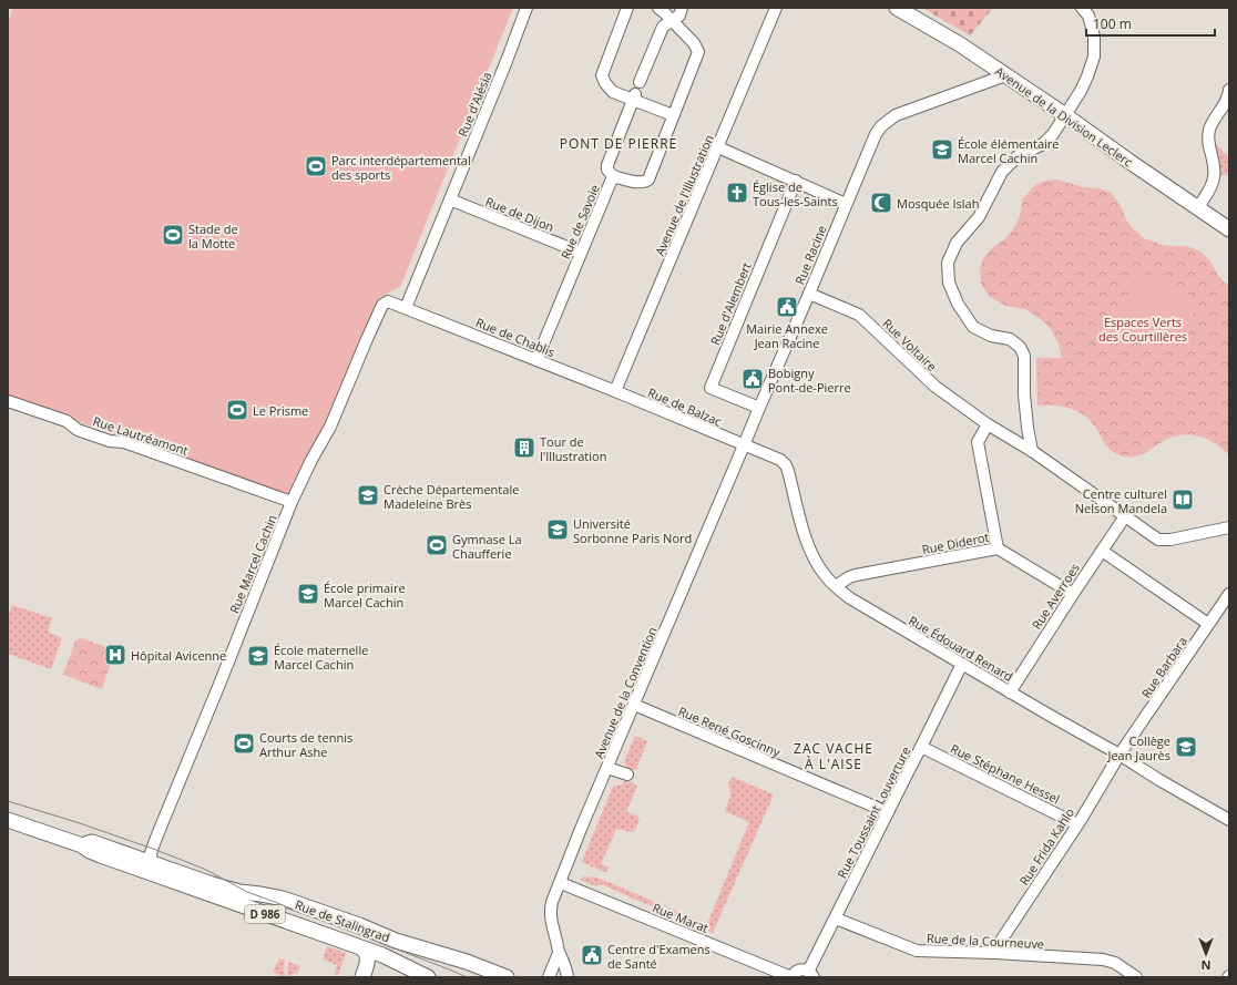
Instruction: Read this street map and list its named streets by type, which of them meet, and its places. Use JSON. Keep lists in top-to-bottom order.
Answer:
{
  "streets": {
    "main road": ["Avenue de la Division Leclerc", "D 986", "Rue de Stalingrad"],
    "street": [
      "Rue d'Alésia",
      "Avenue de l'Illustration",
      "Rue de Dijon",
      "Rue de Savoie",
      "Rue Racine",
      "Rue d'Alembert",
      "Rue de Chablis",
      "Rue Voltaire",
      "Rue de Balzac",
      "Rue Lautréamont",
      "Rue Diderot",
      "Rue Marcel Cachin",
      "Rue Averroes",
      "Rue Édouard Renard",
      "Rue Barbara",
      "Avenue de la Convention",
      "Rue René Goscinny",
      "Rue Stéphane Hessel",
      "Rue Toussaint Louverture",
      "Rue Frida Kahlo",
      "Rue Marat",
      "Rue de la Courneuve"
    ]
  },
  "crossings": [
    ["Rue d'Alésia", "Rue de Dijon"],
    ["Rue d'Alésia", "Rue de Chablis"],
    ["Rue d'Alésia", "Rue Marcel Cachin"],
    ["Avenue de la Division Leclerc", "Rue Racine"],
    ["Avenue de l'Illustration", "Rue de Chablis"],
    ["Avenue de l'Illustration", "Rue de Balzac"],
    ["Rue de Dijon", "Rue de Savoie"],
    ["Rue de Savoie", "Rue de Chablis"],
    ["Rue Racine", "Rue d'Alembert"],
    ["Rue Racine", "Rue Voltaire"],
    ["Rue Racine", "Rue de Balzac"],
    ["Rue Racine", "Rue Édouard Renard"],
    ["Rue Racine", "Avenue de la Convention"],
    ["Rue de Chablis", "Rue de Balzac"],
    ["Rue de Chablis", "Rue Marcel Cachin"],
    ["Rue Voltaire", "Rue Averroes"],
    ["Rue de Balzac", "Rue Édouard Renard"],
    ["Rue de Balzac", "Avenue de la Convention"],
    ["Rue Lautréamont", "Rue Marcel Cachin"],
    ["Rue Diderot", "Rue Averroes"],
    ["Rue Diderot", "Rue Édouard Renard"],
    ["Rue Marcel Cachin", "Rue de Stalingrad"],
    ["Rue Averroes", "Rue Édouard Renard"],
    ["Rue Édouard Renard", "Rue Barbara"],
    ["Rue Édouard Renard", "Avenue de la Convention"],
    ["Rue Édouard Renard", "Rue Toussaint Louverture"],
    ["Rue Édouard Renard", "Rue Frida Kahlo"],
    ["Rue Barbara", "Rue Frida Kahlo"],
    ["Avenue de la Convention", "Rue René Goscinny"],
    ["Avenue de la Convention", "Rue Marat"],
    ["Rue René Goscinny", "Rue Toussaint Louverture"],
    ["Rue Stéphane Hessel", "Rue Toussaint Louverture"],
    ["Rue Stéphane Hessel", "Rue Frida Kahlo"],
    ["Rue Toussaint Louverture", "Rue de la Courneuve"],
    ["Rue Frida Kahlo", "Rue de la Courneuve"]
  ],
  "districts": ["PONT DE PIERRE", "ZAC VACHE À L'AISE"],
  "parks": ["Espaces Verts des Courtillères"],
  "places": {
    "school or university": [
      "École élémentaire Marcel Cachin",
      "Crèche Départementale Madeleine Brès",
      "Université Sorbonne Paris Nord",
      "École primaire Marcel Cachin",
      "École maternelle Marcel Cachin",
      "Collège Jean Jaurès"
    ],
    "sports": [
      "Parc interdépartemental des sports",
      "Stade de la Motte",
      "Le Prisme",
      "Gymnase La Chaufferie",
      "Courts de tennis Arthur Ashe"
    ],
    "church": ["Église de Tous-les-Saints"],
    "mosque": ["Mosquée Islah"],
    "public building": ["Mairie Annexe Jean Racine", "Bobigny Pont-de-Pierre", "Centre d'Examens de Santé"],
    "building": ["Tour de l'Illustration"],
    "library": ["Centre culturel Nelson Mandela"],
    "hospital": ["Hôpital Avicenne"]
  },
  "scale_bar": "100 m",
  "north": "bottom"
}
